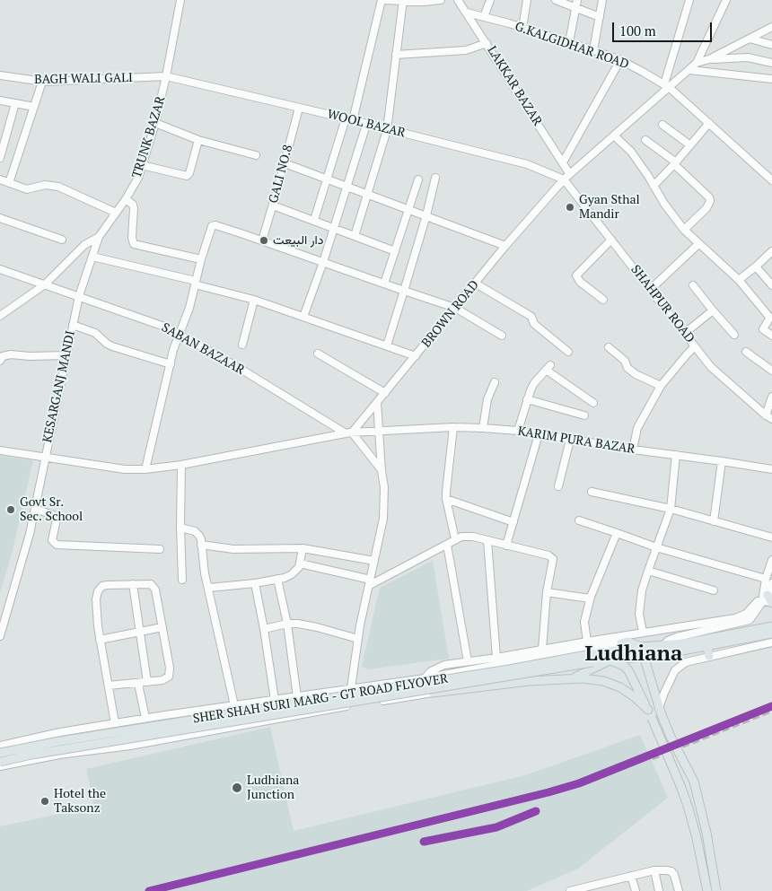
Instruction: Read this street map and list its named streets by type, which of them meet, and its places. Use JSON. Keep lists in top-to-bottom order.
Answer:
{
  "streets": {
    "main road": ["SHER SHAH SURI MARG - GT ROAD FLYOVER"],
    "street": [
      "G.KALGIDHAR ROAD",
      "BAGH WALI GALI",
      "LAKKAR BAZAR",
      "WOOL BAZAR",
      "TRUNK BAZAR",
      "GALI NO.8",
      "SHAHPUR ROAD",
      "BROWN ROAD",
      "SABAN BAZAAR",
      "KESARGANJ MANDI",
      "KARIM PURA BAZAR"
    ]
  },
  "crossings": [
    ["G.KALGIDHAR ROAD", "LAKKAR BAZAR"],
    ["G.KALGIDHAR ROAD", "BROWN ROAD"],
    ["BAGH WALI GALI", "WOOL BAZAR"],
    ["BAGH WALI GALI", "TRUNK BAZAR"],
    ["LAKKAR BAZAR", "BROWN ROAD"],
    ["WOOL BAZAR", "TRUNK BAZAR"],
    ["WOOL BAZAR", "GALI NO.8"],
    ["WOOL BAZAR", "SHAHPUR ROAD"],
    ["WOOL BAZAR", "BROWN ROAD"],
    ["TRUNK BAZAR", "SABAN BAZAAR"],
    ["TRUNK BAZAR", "KESARGANJ MANDI"],
    ["SHAHPUR ROAD", "BROWN ROAD"],
    ["BROWN ROAD", "SABAN BAZAAR"],
    ["BROWN ROAD", "KARIM PURA BAZAR"],
    ["SABAN BAZAAR", "KARIM PURA BAZAR"],
    ["KESARGANJ MANDI", "KARIM PURA BAZAR"]
  ],
  "districts": ["Ludhiana"],
  "places": [
    "Gyan Sthal Mandir",
    "دار البیعت",
    "Govt Sr. Sec. School",
    "Ludhiana Junction",
    "Hotel the Taksonz"
  ],
  "scale_bar": "100 m"
}
